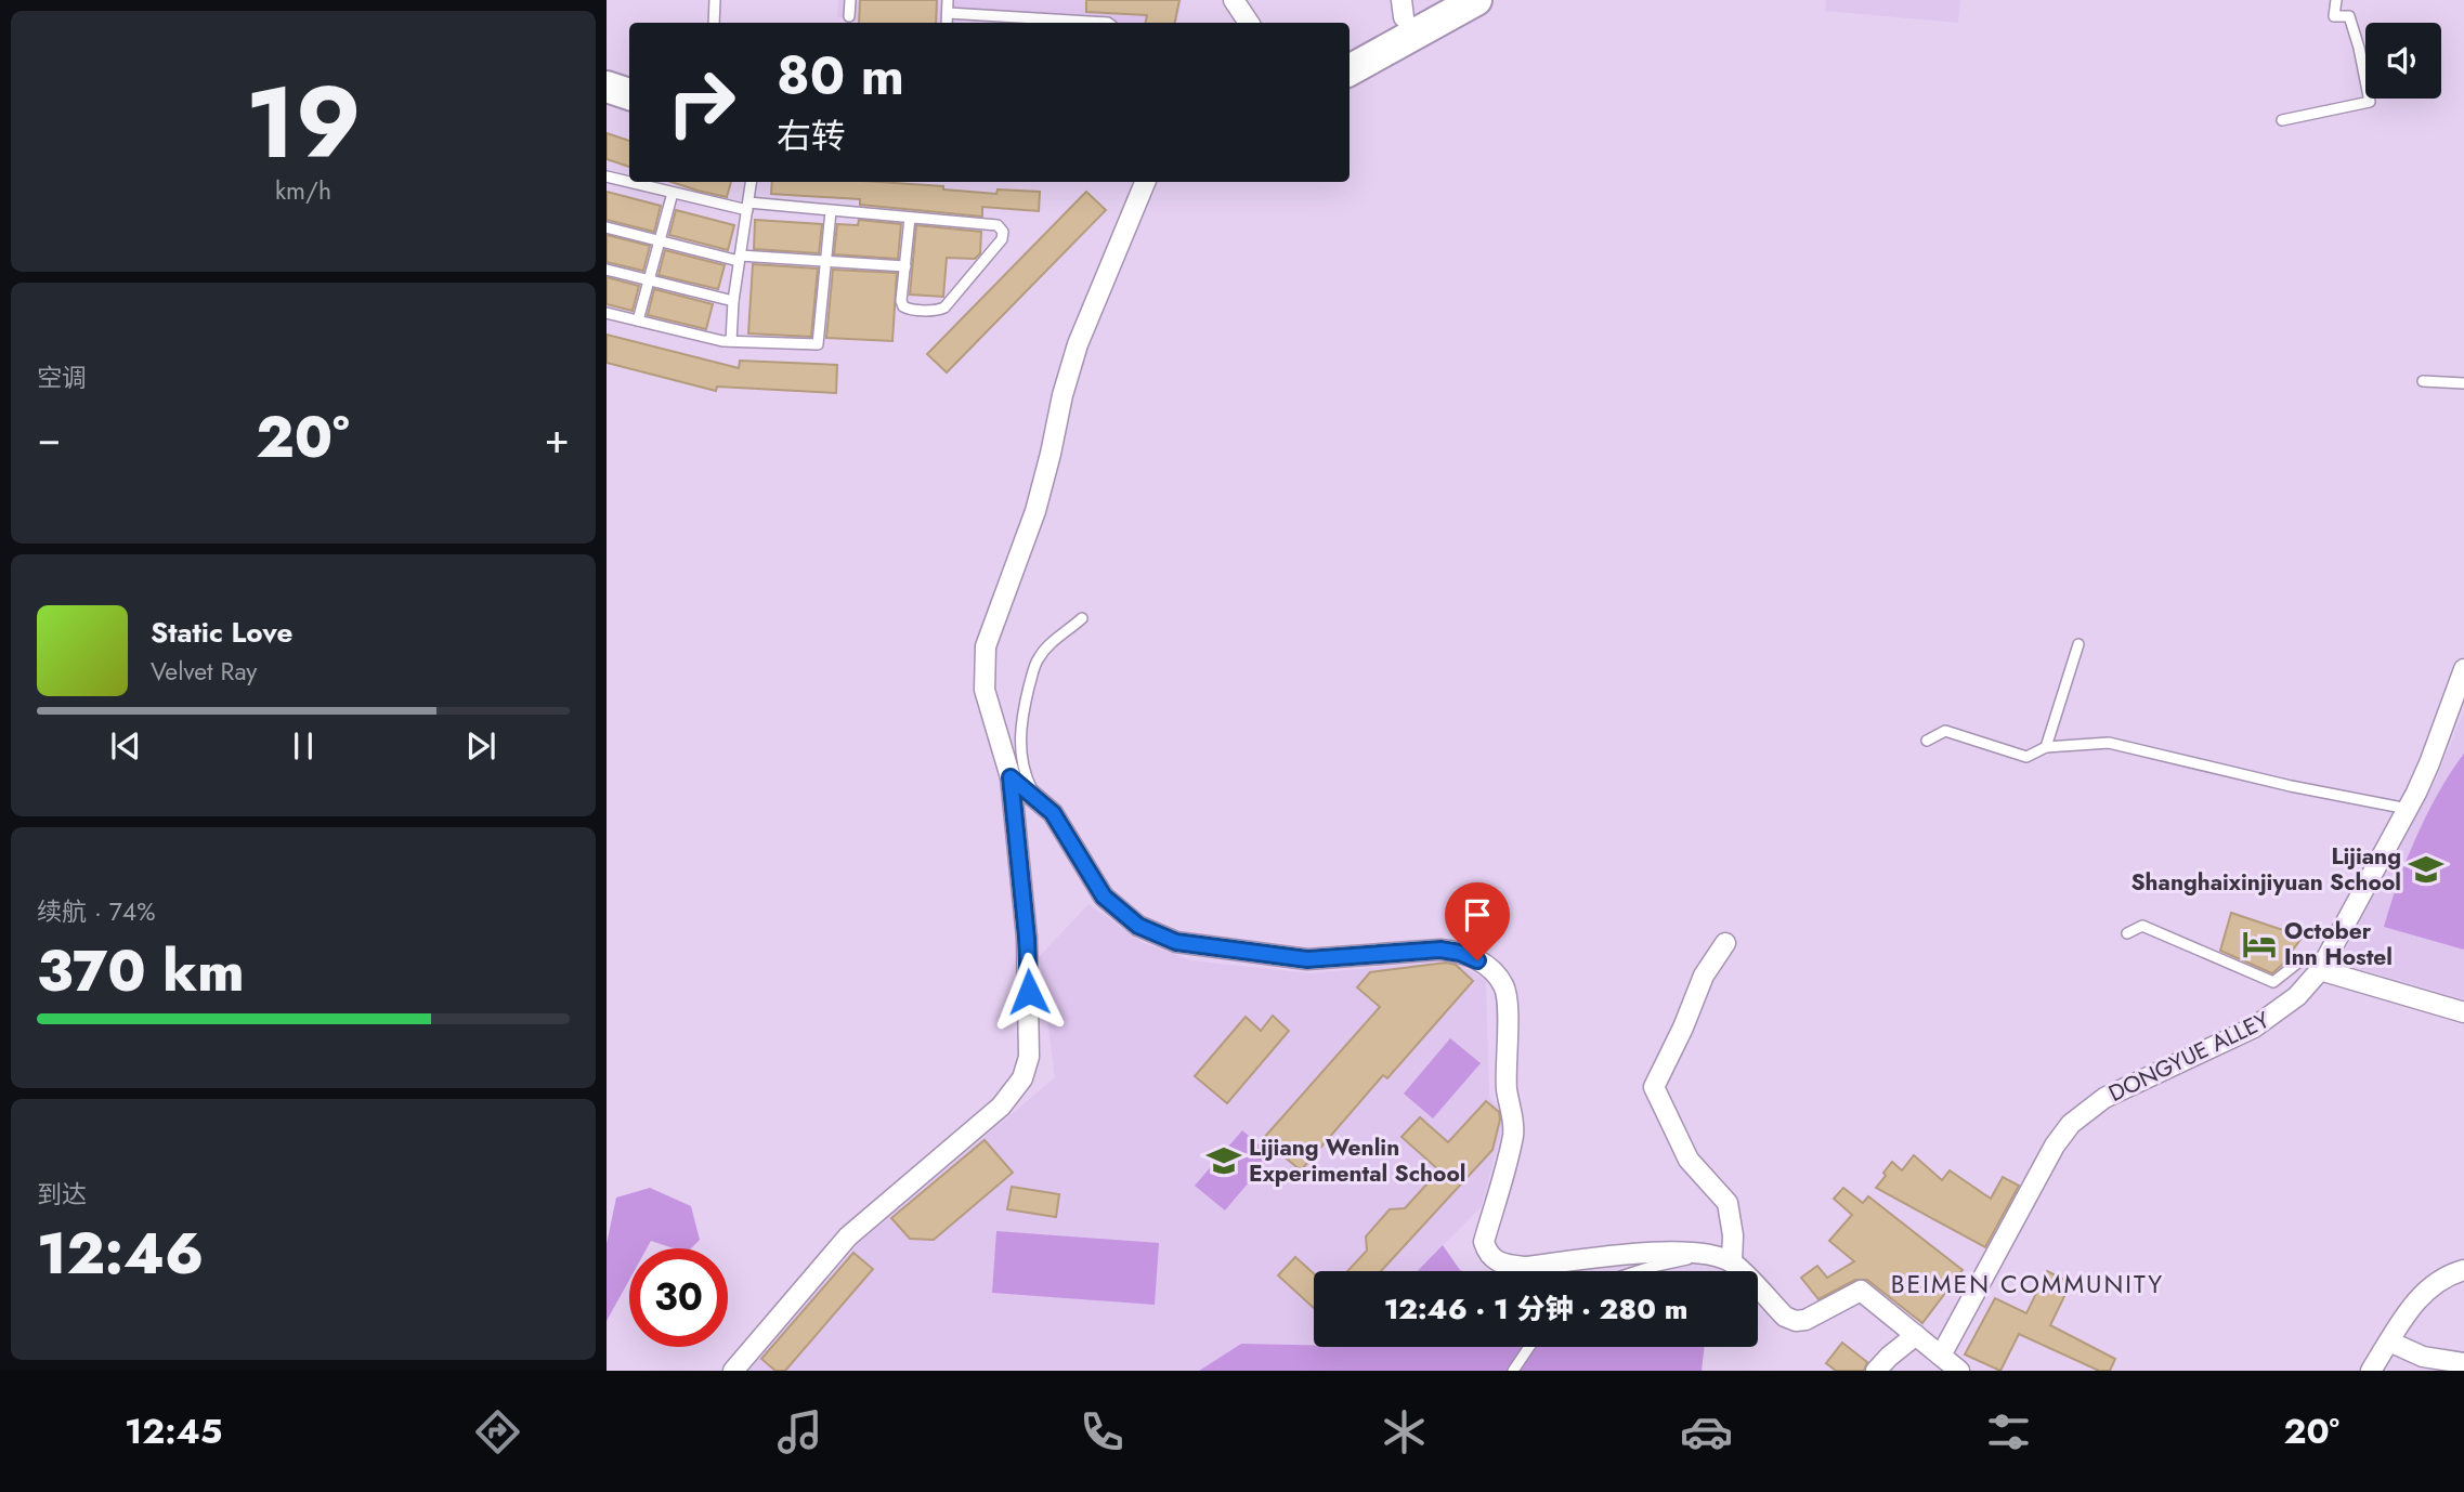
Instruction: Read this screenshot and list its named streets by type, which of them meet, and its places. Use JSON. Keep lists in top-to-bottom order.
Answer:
{
  "streets": {
    "street": ["DONGYUE ALLEY"]
  },
  "districts": ["BEIMEN COMMUNITY"],
  "places": {
    "school or university": ["Lijiang Shanghaixinjiyuan School", "Lijiang Wenlin Experimental School"],
    "hotel": ["October Inn Hostel"]
  },
  "page": {
    "tile": [
      ["19", "km/h"],
      "空调",
      ["续航 · 74%", "370 km"],
      ["到达", "12:46"]
    ],
    "turn": ["80 m", "右转"],
    "heat": ["−", "20°", "+"],
    "song": ["Static Love", "Velvet Ray"],
    "limit": "30",
    "trip": "12:46 · 1 分钟 · 280 m",
    "tabs": ["12:45", "20°"]
  }
}
